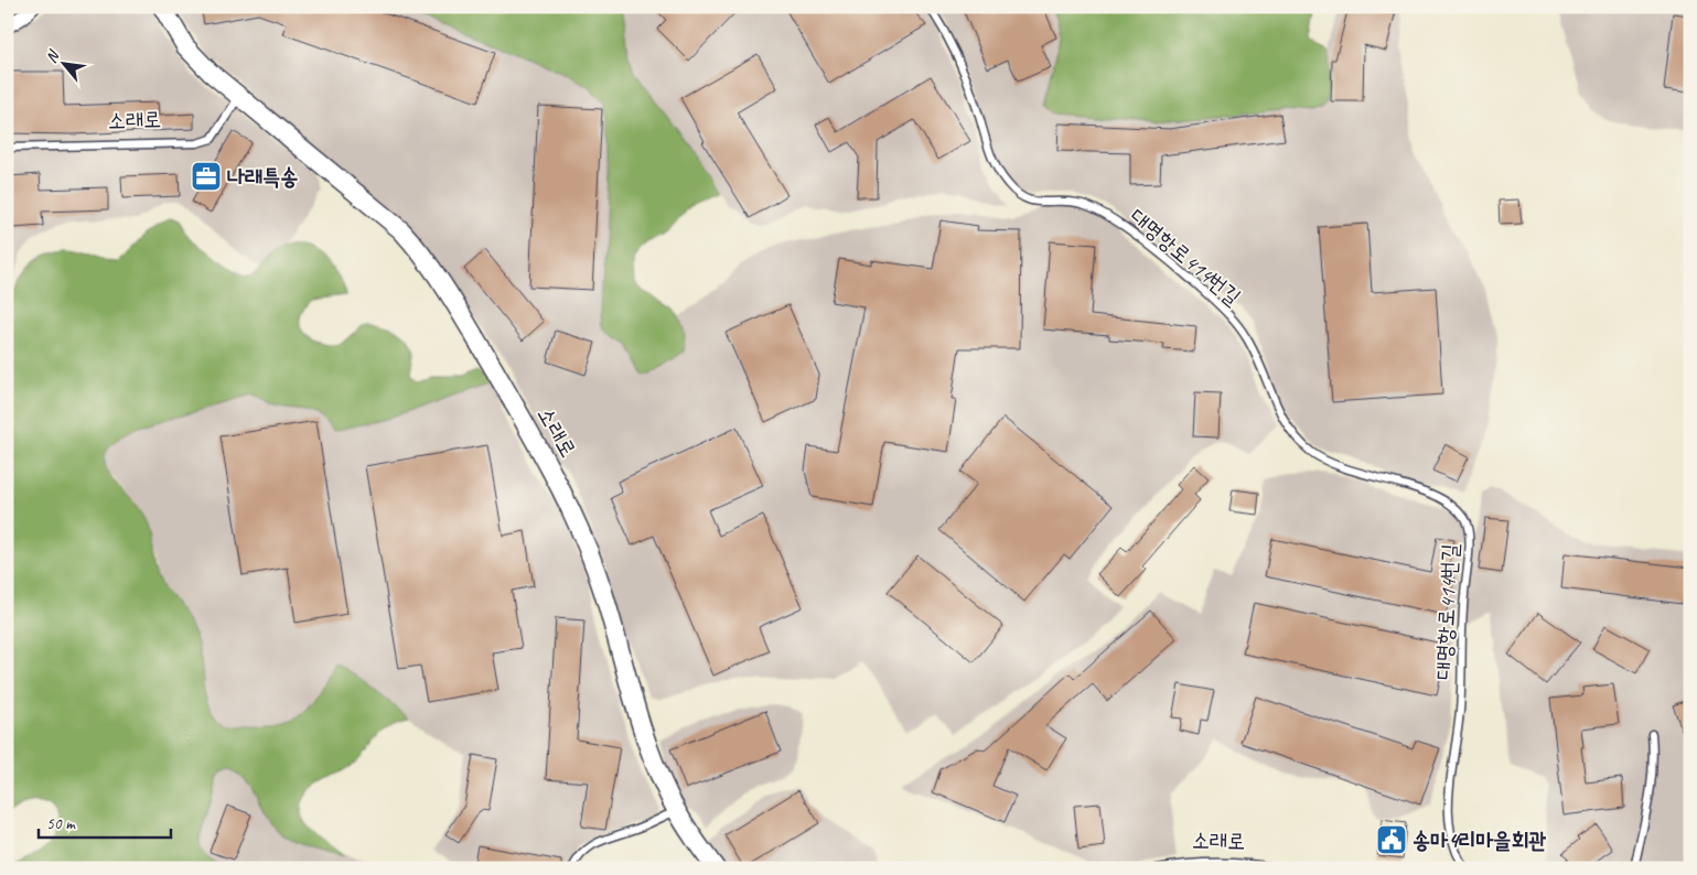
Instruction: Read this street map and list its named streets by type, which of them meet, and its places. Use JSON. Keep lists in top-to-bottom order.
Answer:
{
  "streets": {
    "street": ["소래로"],
    "lane": ["대명항로414번길"]
  },
  "places": {
    "office": ["나래특송"],
    "public building": ["송마4리마을회관"]
  },
  "scale_bar": "50 m",
  "north": "top left"
}
